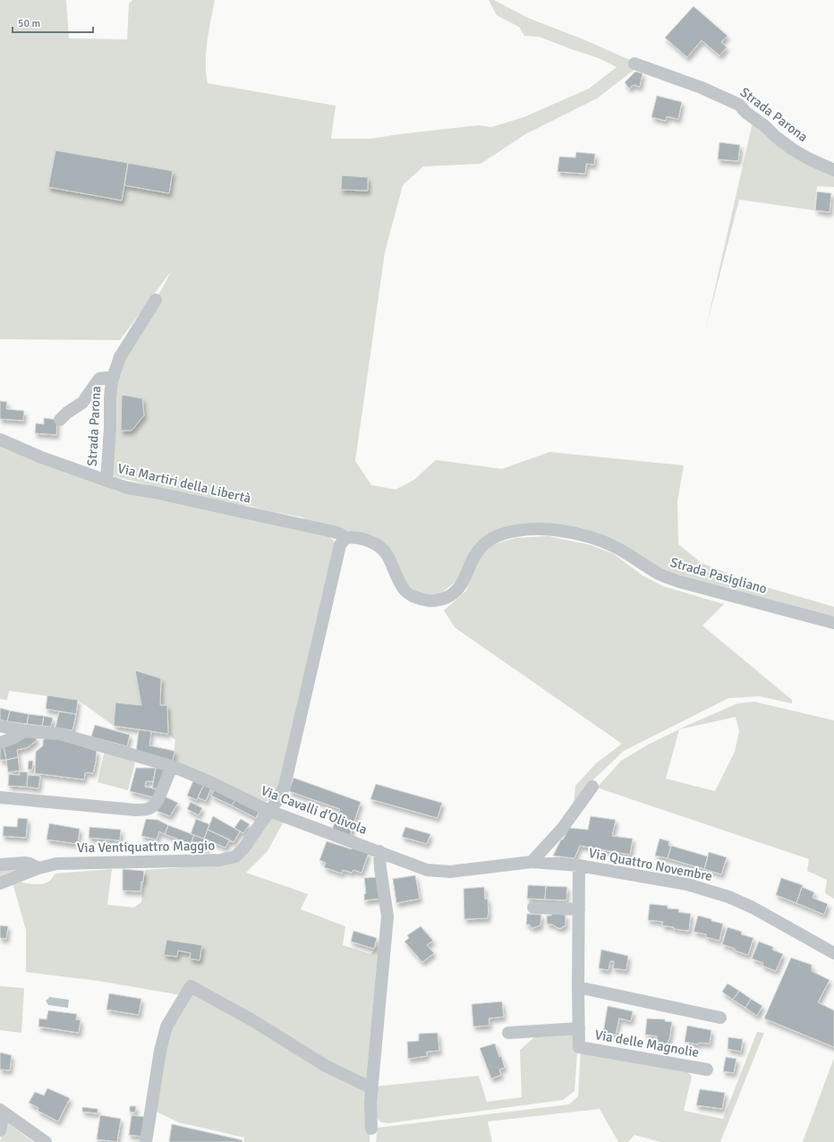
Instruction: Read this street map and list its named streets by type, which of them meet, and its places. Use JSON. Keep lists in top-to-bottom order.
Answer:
{
  "streets": {
    "street": [
      "Strada Parona",
      "Via Martiri della Libertà",
      "Strada Pasigliano",
      "Via Cavalli d'Olivola",
      "Via Ventiquattro Maggio",
      "Via Quattro Novembre",
      "Via delle Magnolie"
    ]
  },
  "crossings": [
    ["Strada Parona", "Via Martiri della Libertà"],
    ["Via Martiri della Libertà", "Strada Pasigliano"],
    ["Via Martiri della Libertà", "Via Ventiquattro Maggio"],
    ["Strada Pasigliano", "Via Ventiquattro Maggio"],
    ["Via Cavalli d'Olivola", "Via Ventiquattro Maggio"],
    ["Via Cavalli d'Olivola", "Via Quattro Novembre"],
    ["Via Quattro Novembre", "Via delle Magnolie"]
  ],
  "scale_bar": "50 m"
}
